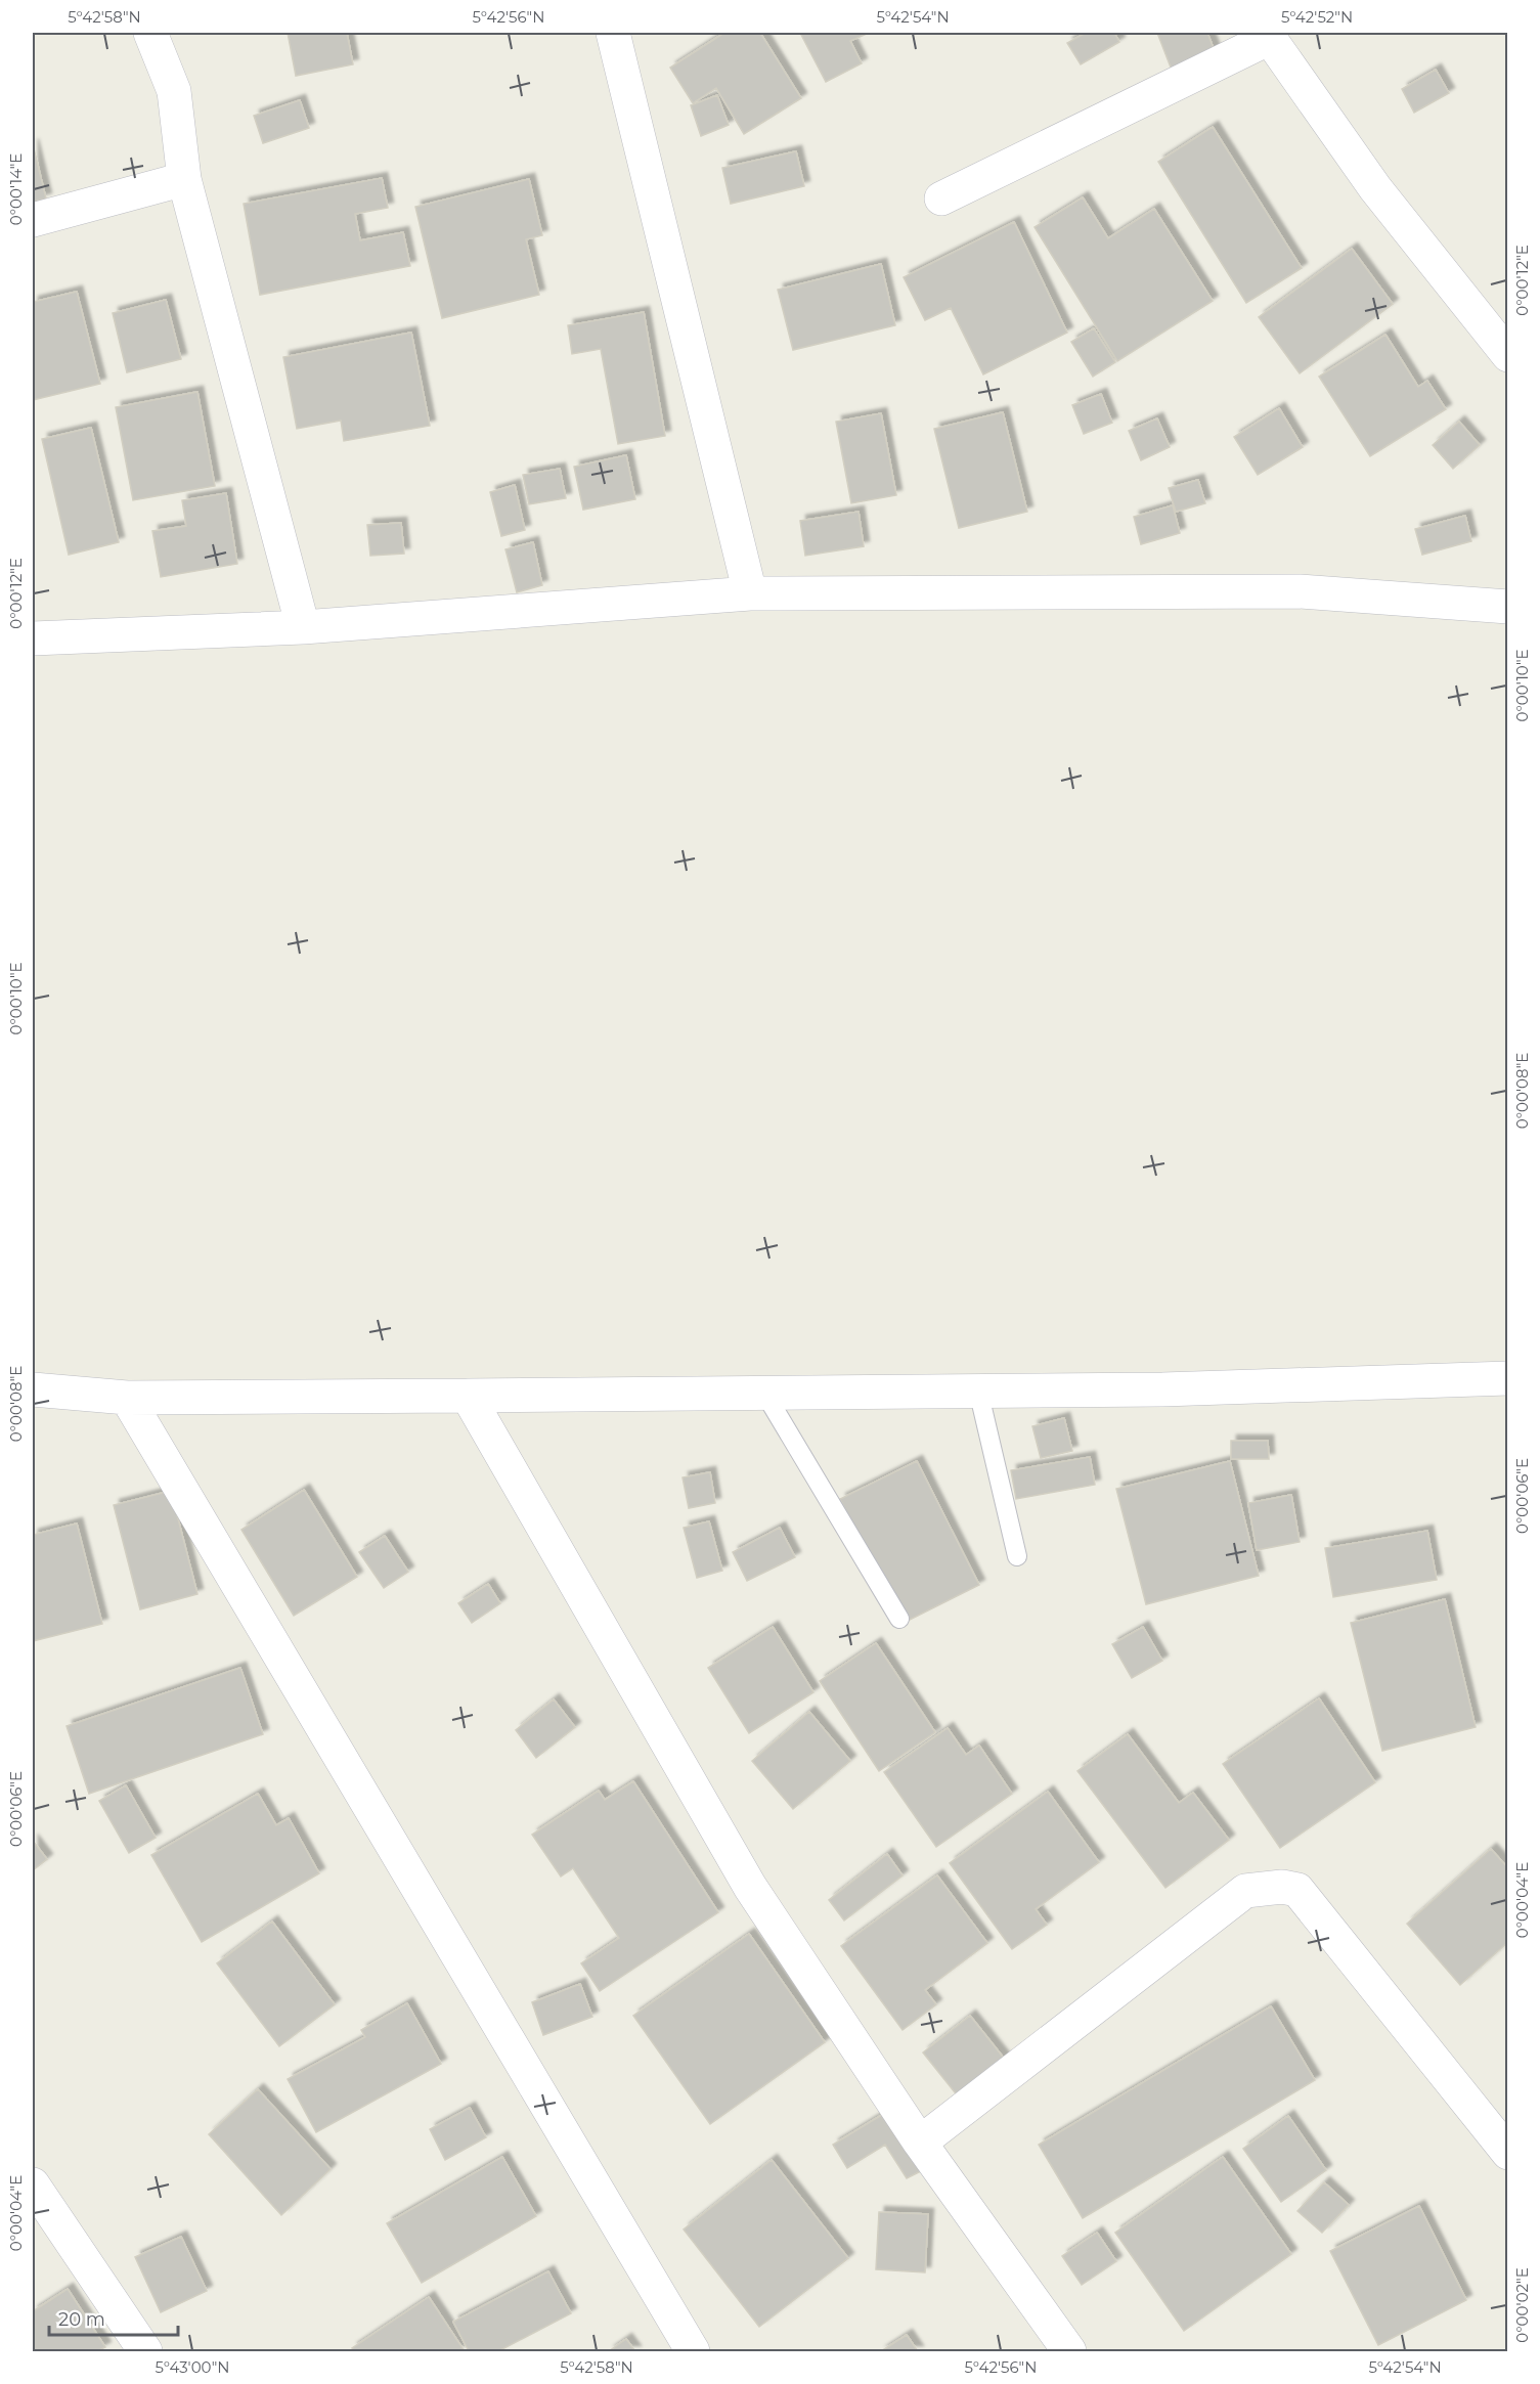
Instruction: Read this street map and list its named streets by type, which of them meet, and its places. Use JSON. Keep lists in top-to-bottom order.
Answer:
{
  "scale_bar": "20 m",
  "coordinates": [
    "5°42'58\"N",
    "5°42'56\"N",
    "5°42'54\"N",
    "5°42'52\"N",
    "0°00'14\"E",
    "0°00'12\"E",
    "0°00'10\"E",
    "0°00'08\"E",
    "0°00'06\"E",
    "0°00'04\"E",
    "0°00'02\"E",
    "5°43'00\"N"
  ]
}
